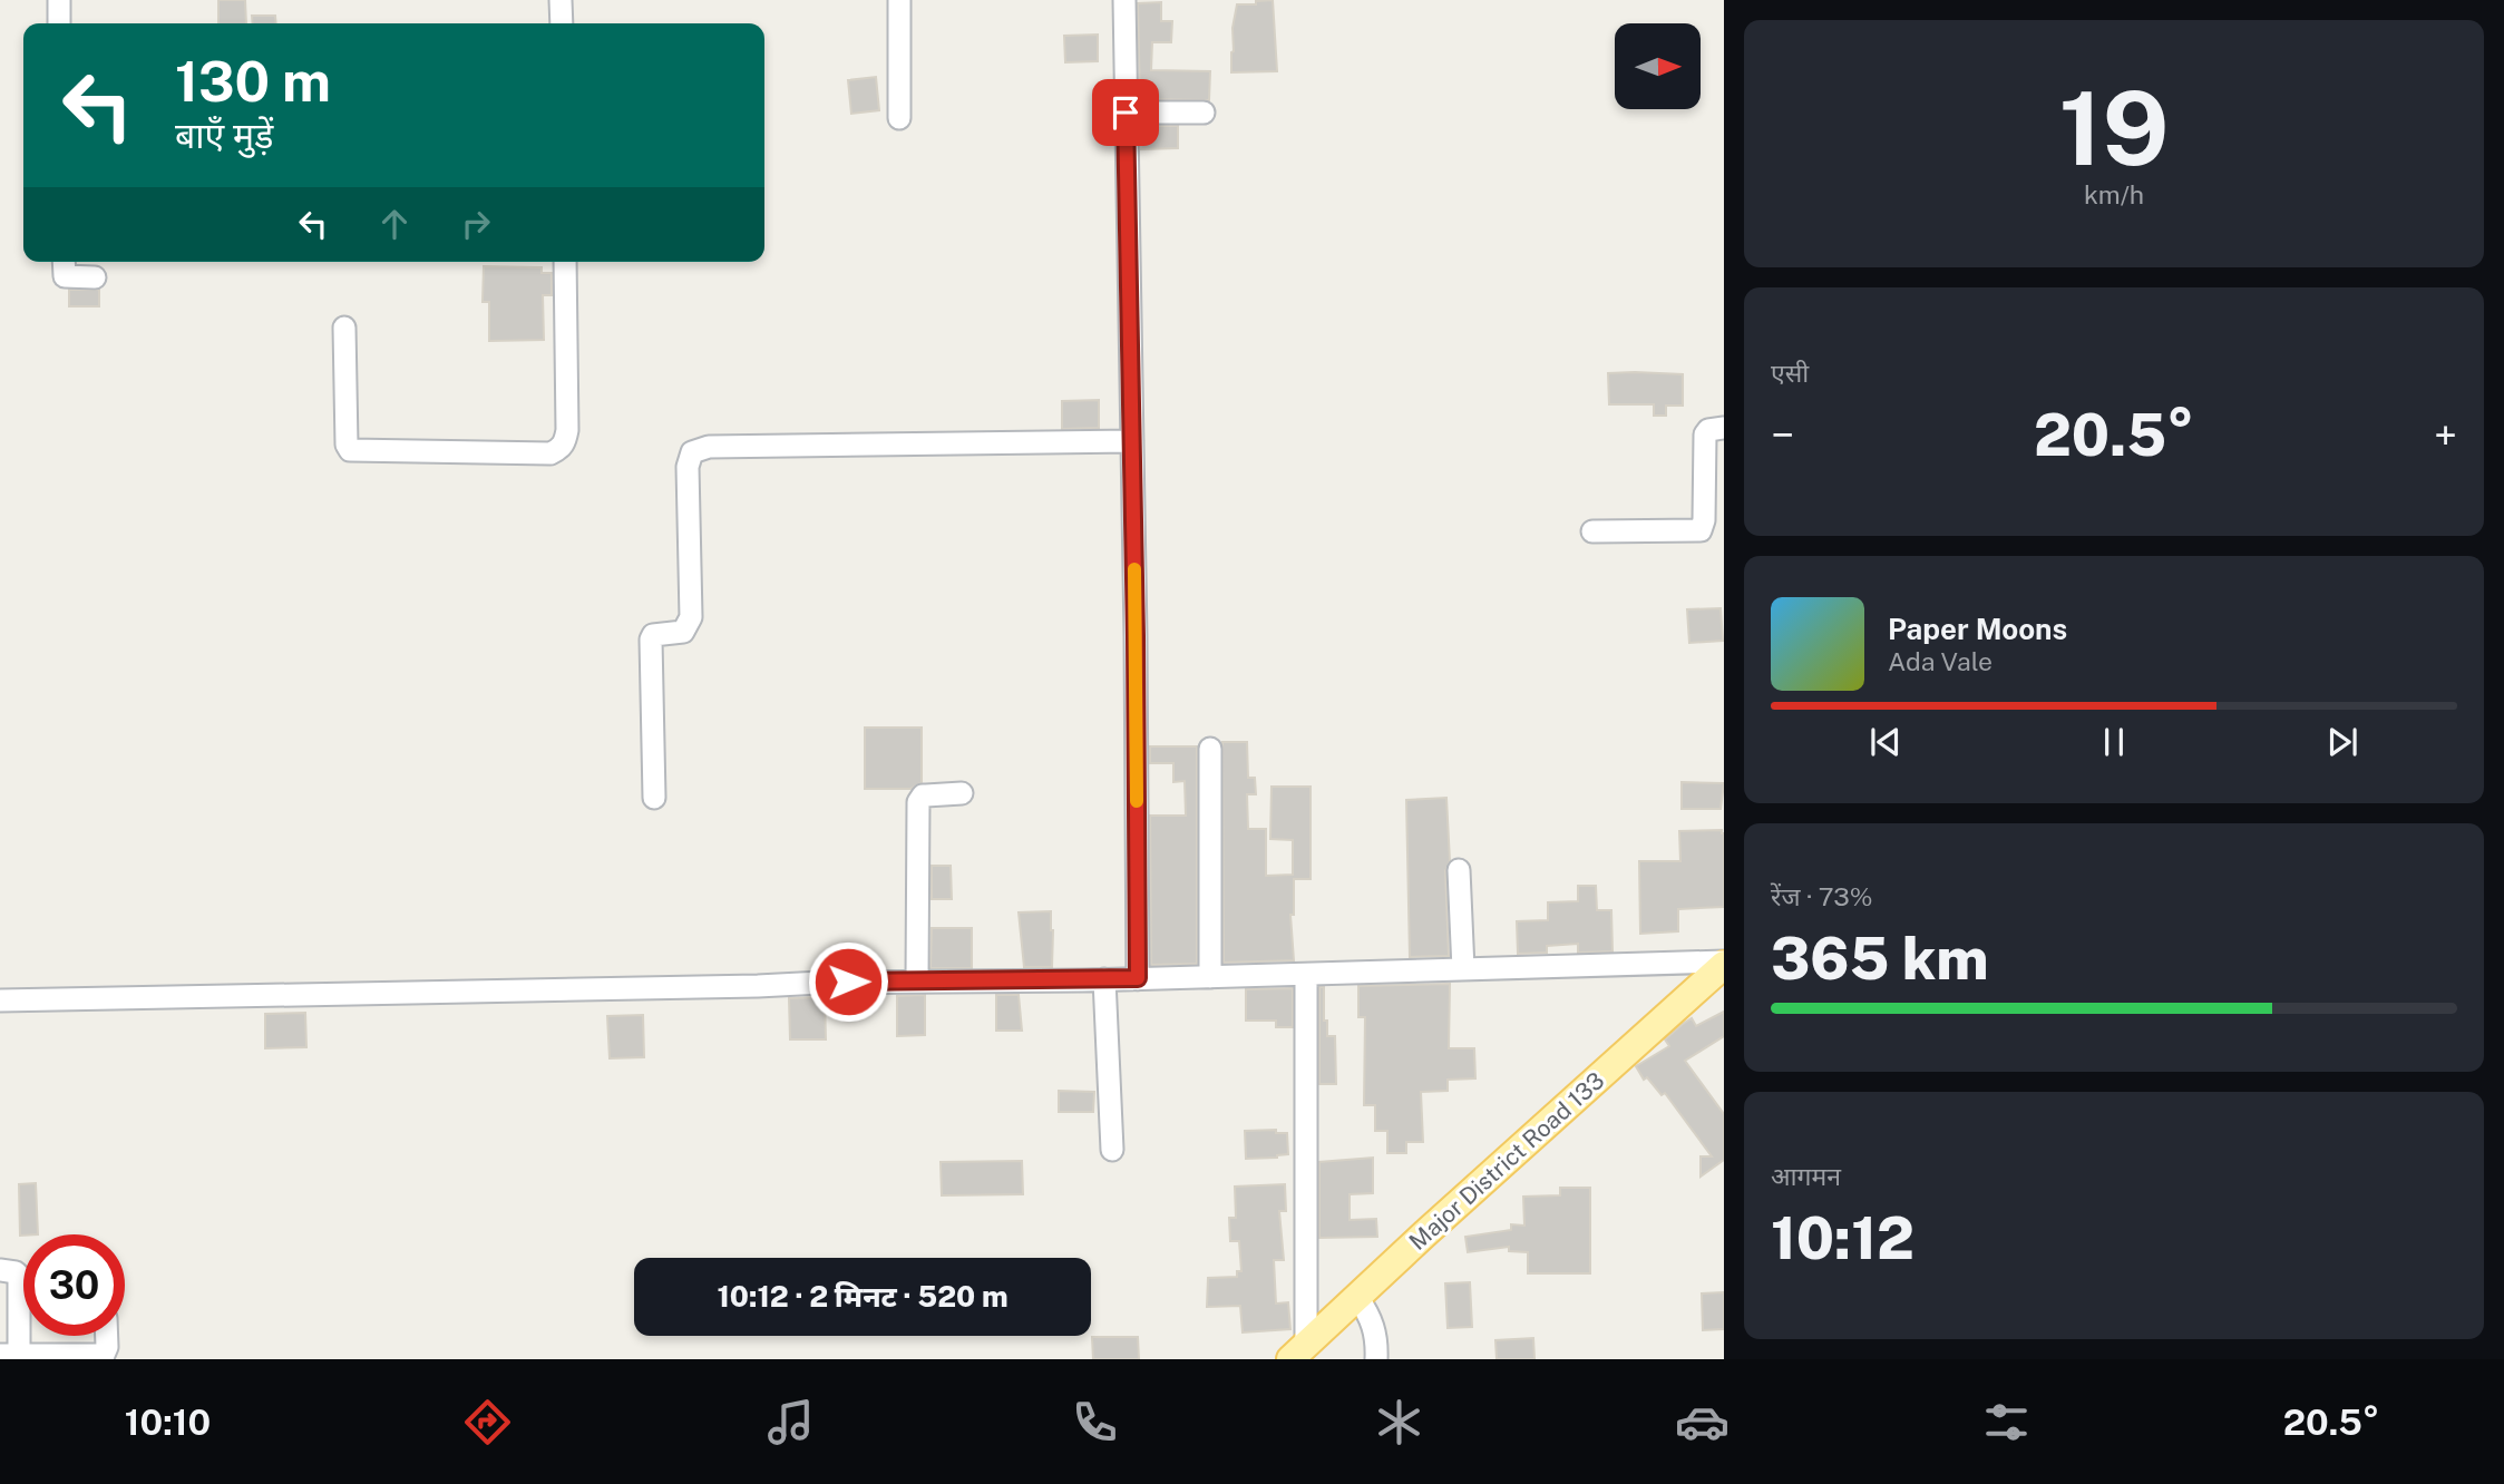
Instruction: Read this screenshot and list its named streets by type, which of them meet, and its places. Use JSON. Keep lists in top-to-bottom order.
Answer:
{
  "streets": {
    "main road": ["Major District Road 133"]
  },
  "north": "right",
  "page": {
    "tile": [
      ["19", "km/h"],
      "एसी",
      ["रेंज · 73%", "365 km"],
      ["आगमन", "10:12"]
    ],
    "turn": ["130 m", "बाएँ मुड़ें"],
    "heat": ["−", "20.5°", "+"],
    "song": ["Paper Moons", "Ada Vale"],
    "limit": "30",
    "trip": "10:12 · 2 मिनट · 520 m",
    "tabs": ["10:10", "20.5°"]
  }
}
